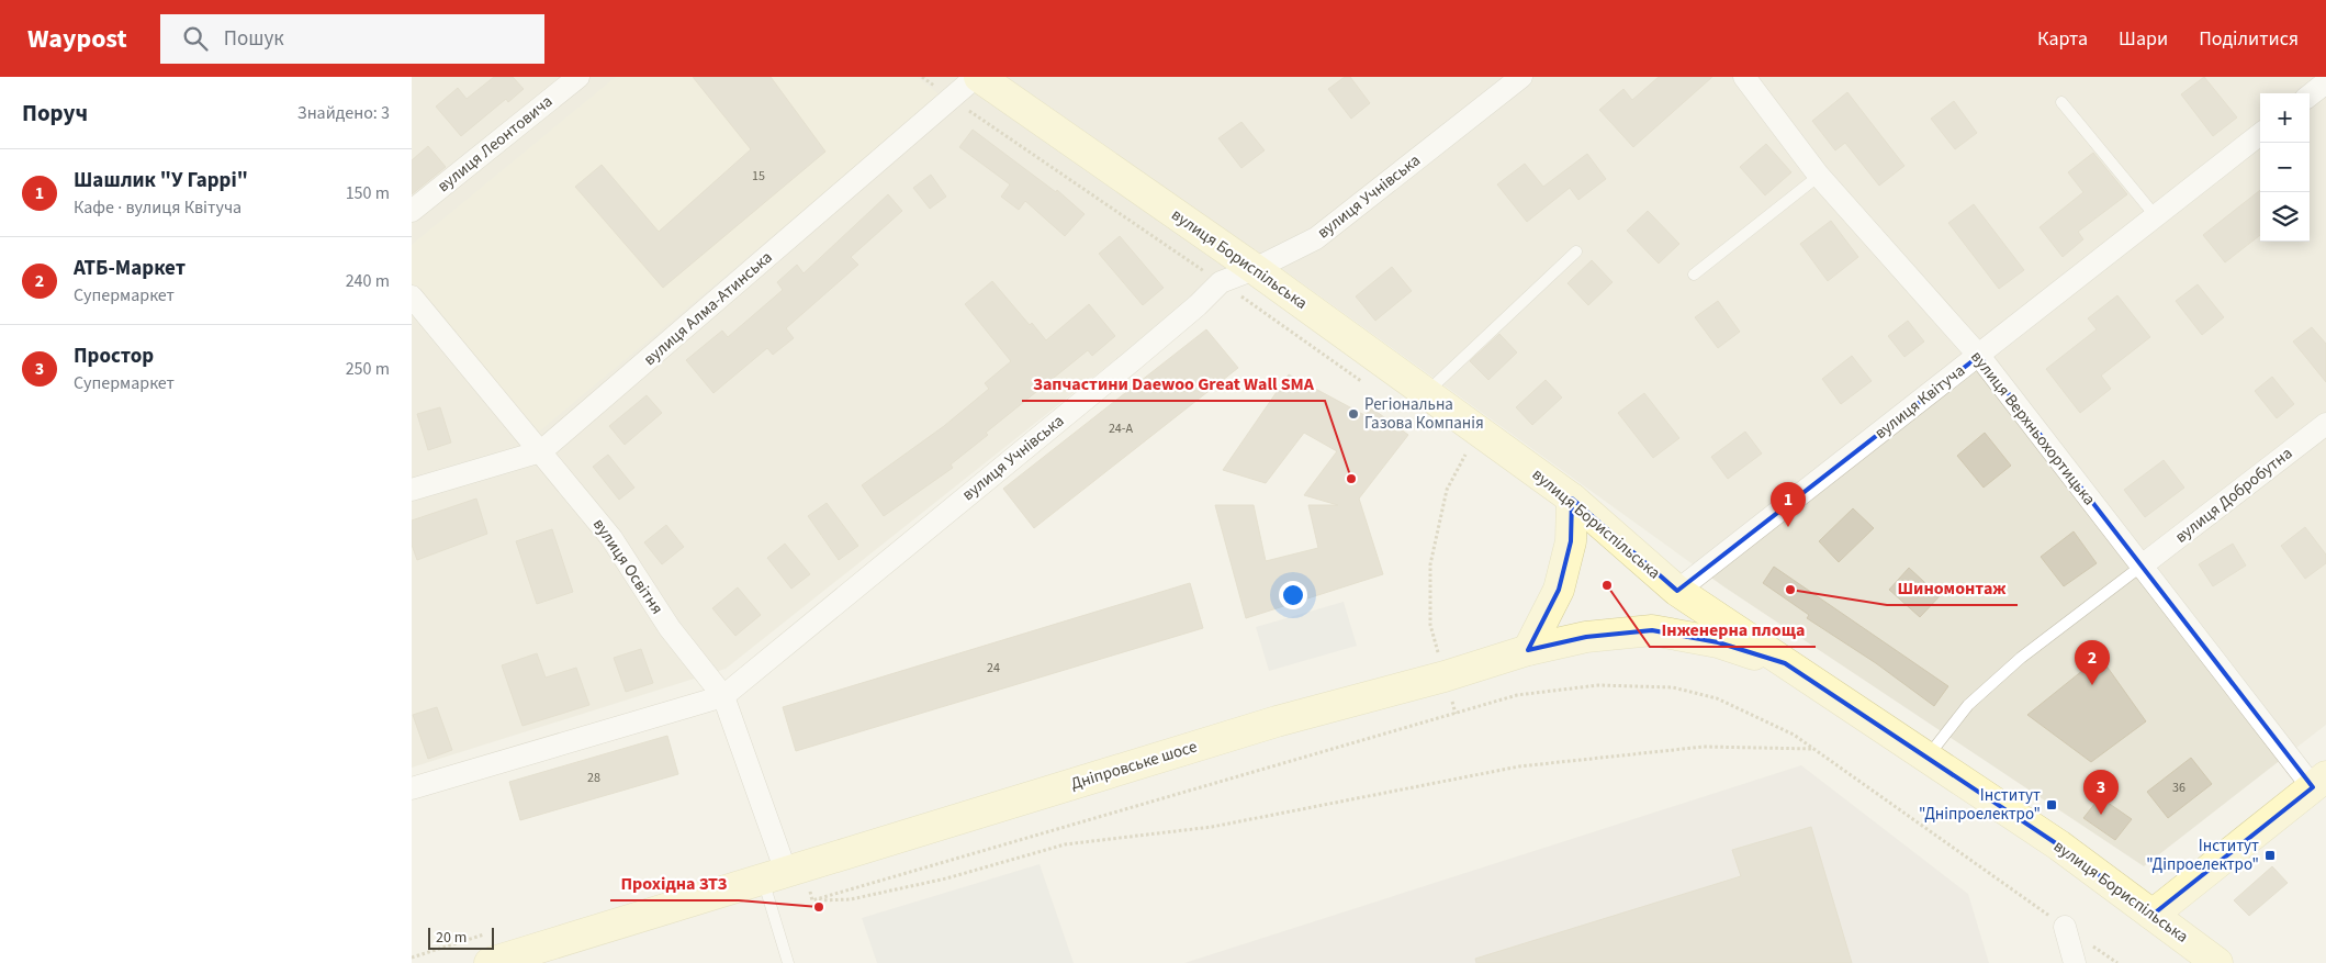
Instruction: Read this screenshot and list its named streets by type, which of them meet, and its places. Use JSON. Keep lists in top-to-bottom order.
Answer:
{
  "streets": {
    "street": [
      "вулиця Леонтовича",
      "вулиця Учнівська",
      "вулиця Бориспільська",
      "вулиця Алма-Атинська",
      "вулиця Квітуча",
      "вулиця Верхньохортицька",
      "вулиця Добробутна",
      "вулиця Освітня",
      "Дніпровське шосе"
    ]
  },
  "crossings": [
    ["вулиця Учнівська", "вулиця Бориспільська"],
    ["вулиця Учнівська", "вулиця Освітня"],
    ["вулиця Бориспільська", "вулиця Алма-Атинська"],
    ["вулиця Бориспільська", "вулиця Квітуча"],
    ["вулиця Бориспільська", "Дніпровське шосе"],
    ["вулиця Алма-Атинська", "вулиця Освітня"],
    ["вулиця Квітуча", "вулиця Верхньохортицька"],
    ["вулиця Верхньохортицька", "вулиця Добробутна"],
    ["вулиця Освітня", "Дніпровське шосе"]
  ],
  "places": {
    "other": [
      "Регіональна Газова Компанія",
      "Запчастини Daewoo Great Wall SMA",
      "Інженерна площа",
      "Шиномонтаж",
      "Прохідна ЗТЗ"
    ],
    "transit": ["Інститут \"Дніпроелектро\"", "Інститут \"Діпроелектро\""]
  },
  "house_numbers": [
    "15",
    "24-А",
    "24",
    "28",
    "36"
  ],
  "scale_bar": "20 m",
  "page": {
    "header": "Waypost",
    "search": "Пошук",
    "nav": ["Карта", "Шари", "Поділитися"],
    "heading": ["Поруч", "Знайдено: 3"],
    "map_buttons": ["+", "−"],
    "list": [
      {
        "mark": "1",
        "name": "Шашлик \"У Гаррі\"",
        "note": "Кафе · вулиця Квітуча",
        "value": "150 m"
      },
      {
        "mark": "2",
        "name": "АТБ-Маркет",
        "note": "Супермаркет",
        "value": "240 m"
      },
      {
        "mark": "3",
        "name": "Простор",
        "note": "Супермаркет",
        "value": "250 m"
      }
    ],
    "pins": ["1", "2", "3"],
    "scale": "20 m"
  }
}
